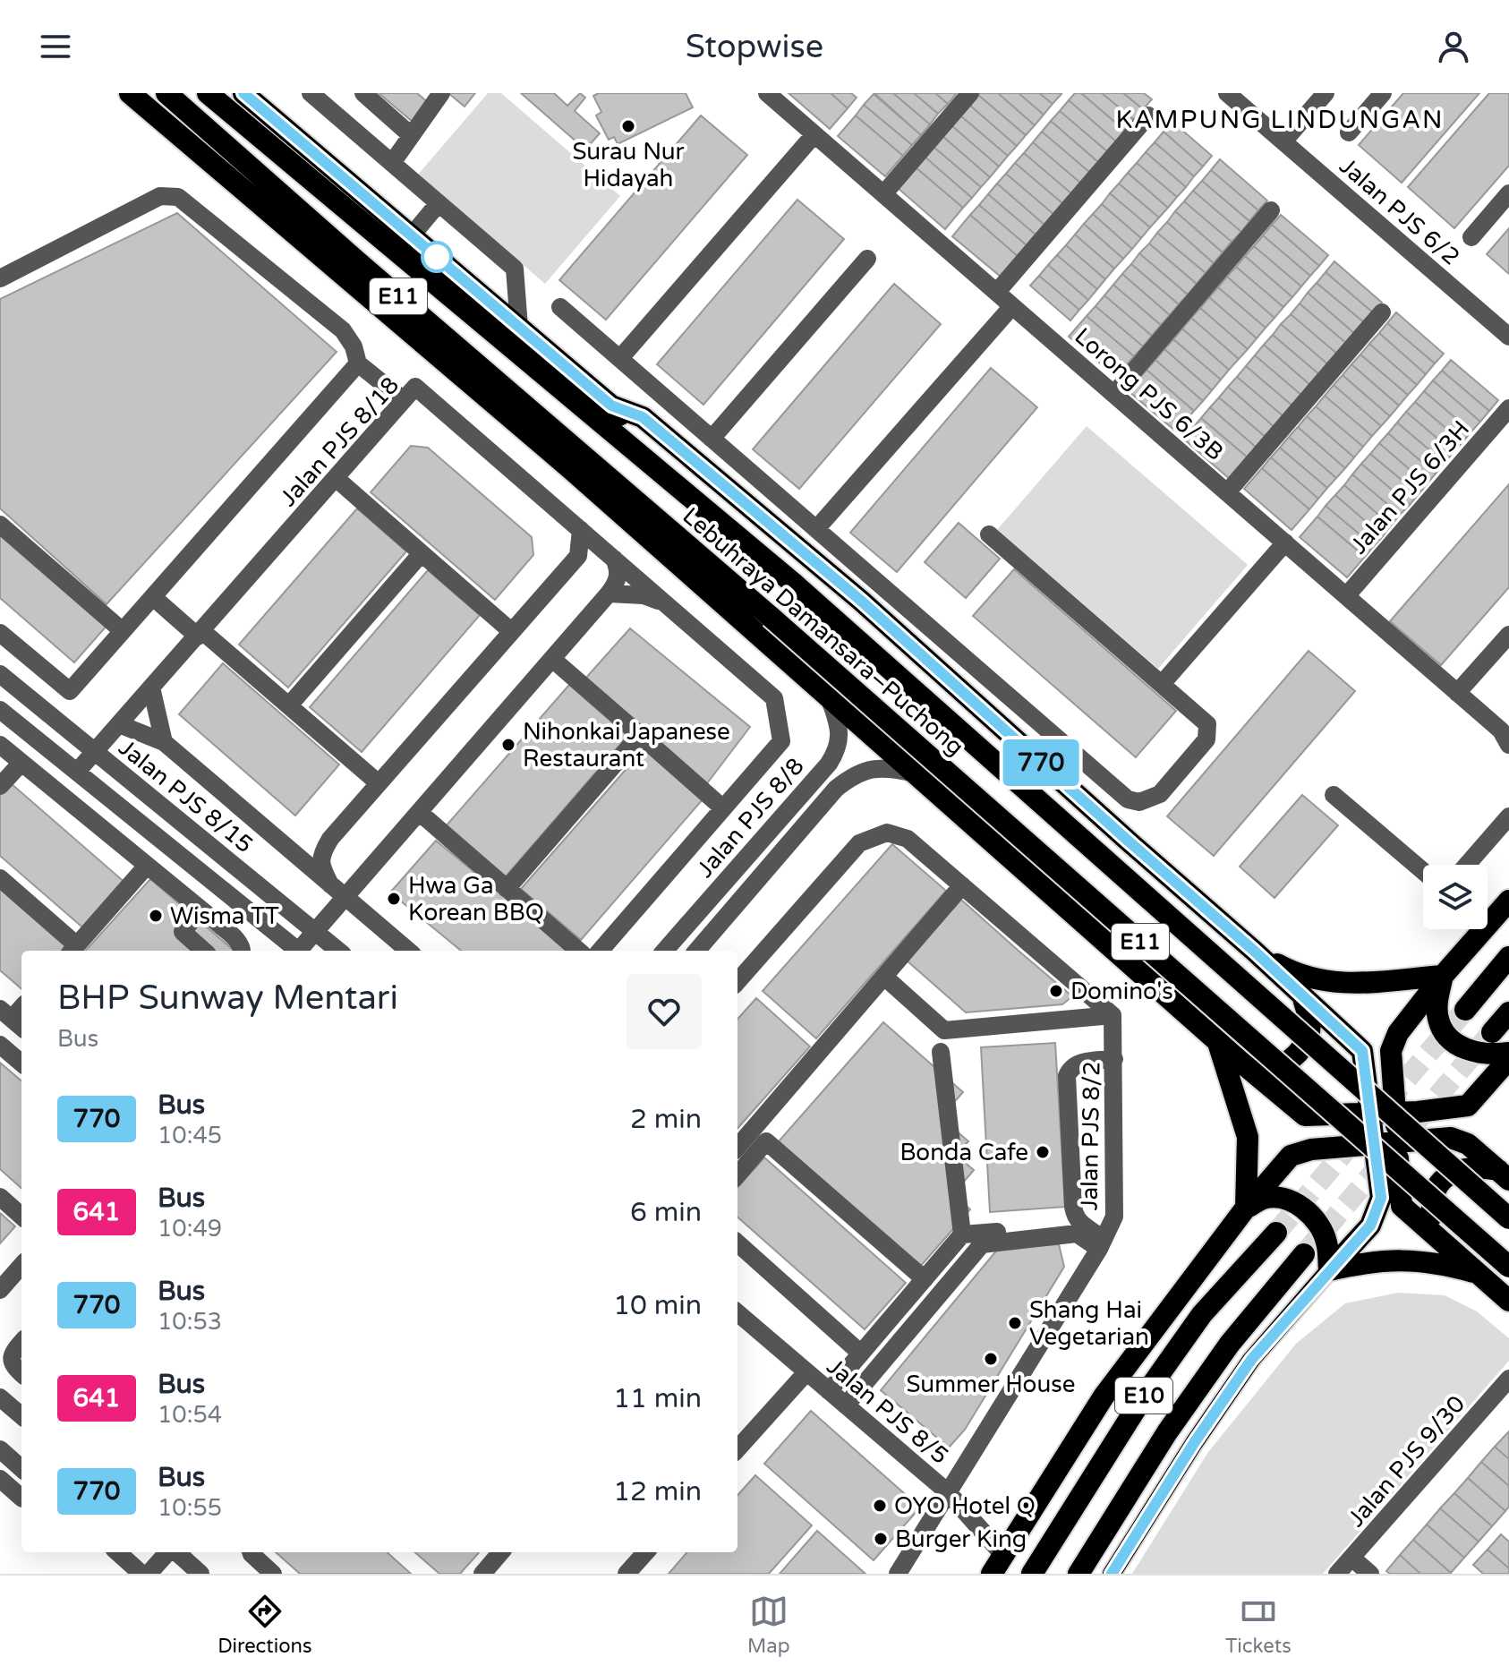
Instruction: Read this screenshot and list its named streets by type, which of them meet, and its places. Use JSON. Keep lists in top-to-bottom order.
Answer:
{
  "streets": {
    "highway": ["E11", "Lebuhraya Damansara–Puchong", "E10"],
    "street": [
      "Jalan PJS 6/2",
      "Lorong PJS 6/3B",
      "Jalan PJS 8/18",
      "Jalan PJS 6/3H",
      "Jalan PJS 8/15",
      "Jalan PJS 8/8",
      "Jalan PJS 8/2",
      "Jalan PJS 8/5",
      "Jalan PJS 9/30"
    ]
  },
  "crossings": [
    ["Lorong PJS 6/3B", "Jalan PJS 6/3H"],
    ["Jalan PJS 8/18", "Jalan PJS 8/15"],
    ["Jalan PJS 8/2", "Jalan PJS 8/5"]
  ],
  "districts": ["KAMPUNG LINDUNGAN"],
  "places": [
    "Surau Nur Hidayah",
    "Nihonkai Japanese Restaurant",
    "Hwa Ga Korean BBQ",
    "Wisma TT",
    "Domino's",
    "Bonda Cafe",
    "Shang Hai Vegetarian",
    "Summer House",
    "OYO Hotel Q",
    "Burger King"
  ],
  "lines": ["bus line 770"],
  "page": {
    "header": "Stopwise",
    "on_map": "770",
    "heading": ["BHP Sunway Mentari", "Bus"],
    "list": [
      {
        "mark": "770",
        "name": "Bus",
        "note": "10:45",
        "value": "2 min"
      },
      {
        "mark": "641",
        "name": "Bus",
        "note": "10:49",
        "value": "6 min"
      },
      {
        "mark": "770",
        "name": "Bus",
        "note": "10:53",
        "value": "10 min"
      },
      {
        "mark": "641",
        "name": "Bus",
        "note": "10:54",
        "value": "11 min"
      },
      {
        "mark": "770",
        "name": "Bus",
        "note": "10:55",
        "value": "12 min"
      }
    ],
    "tabs": ["Directions", "Map", "Tickets"]
  }
}
